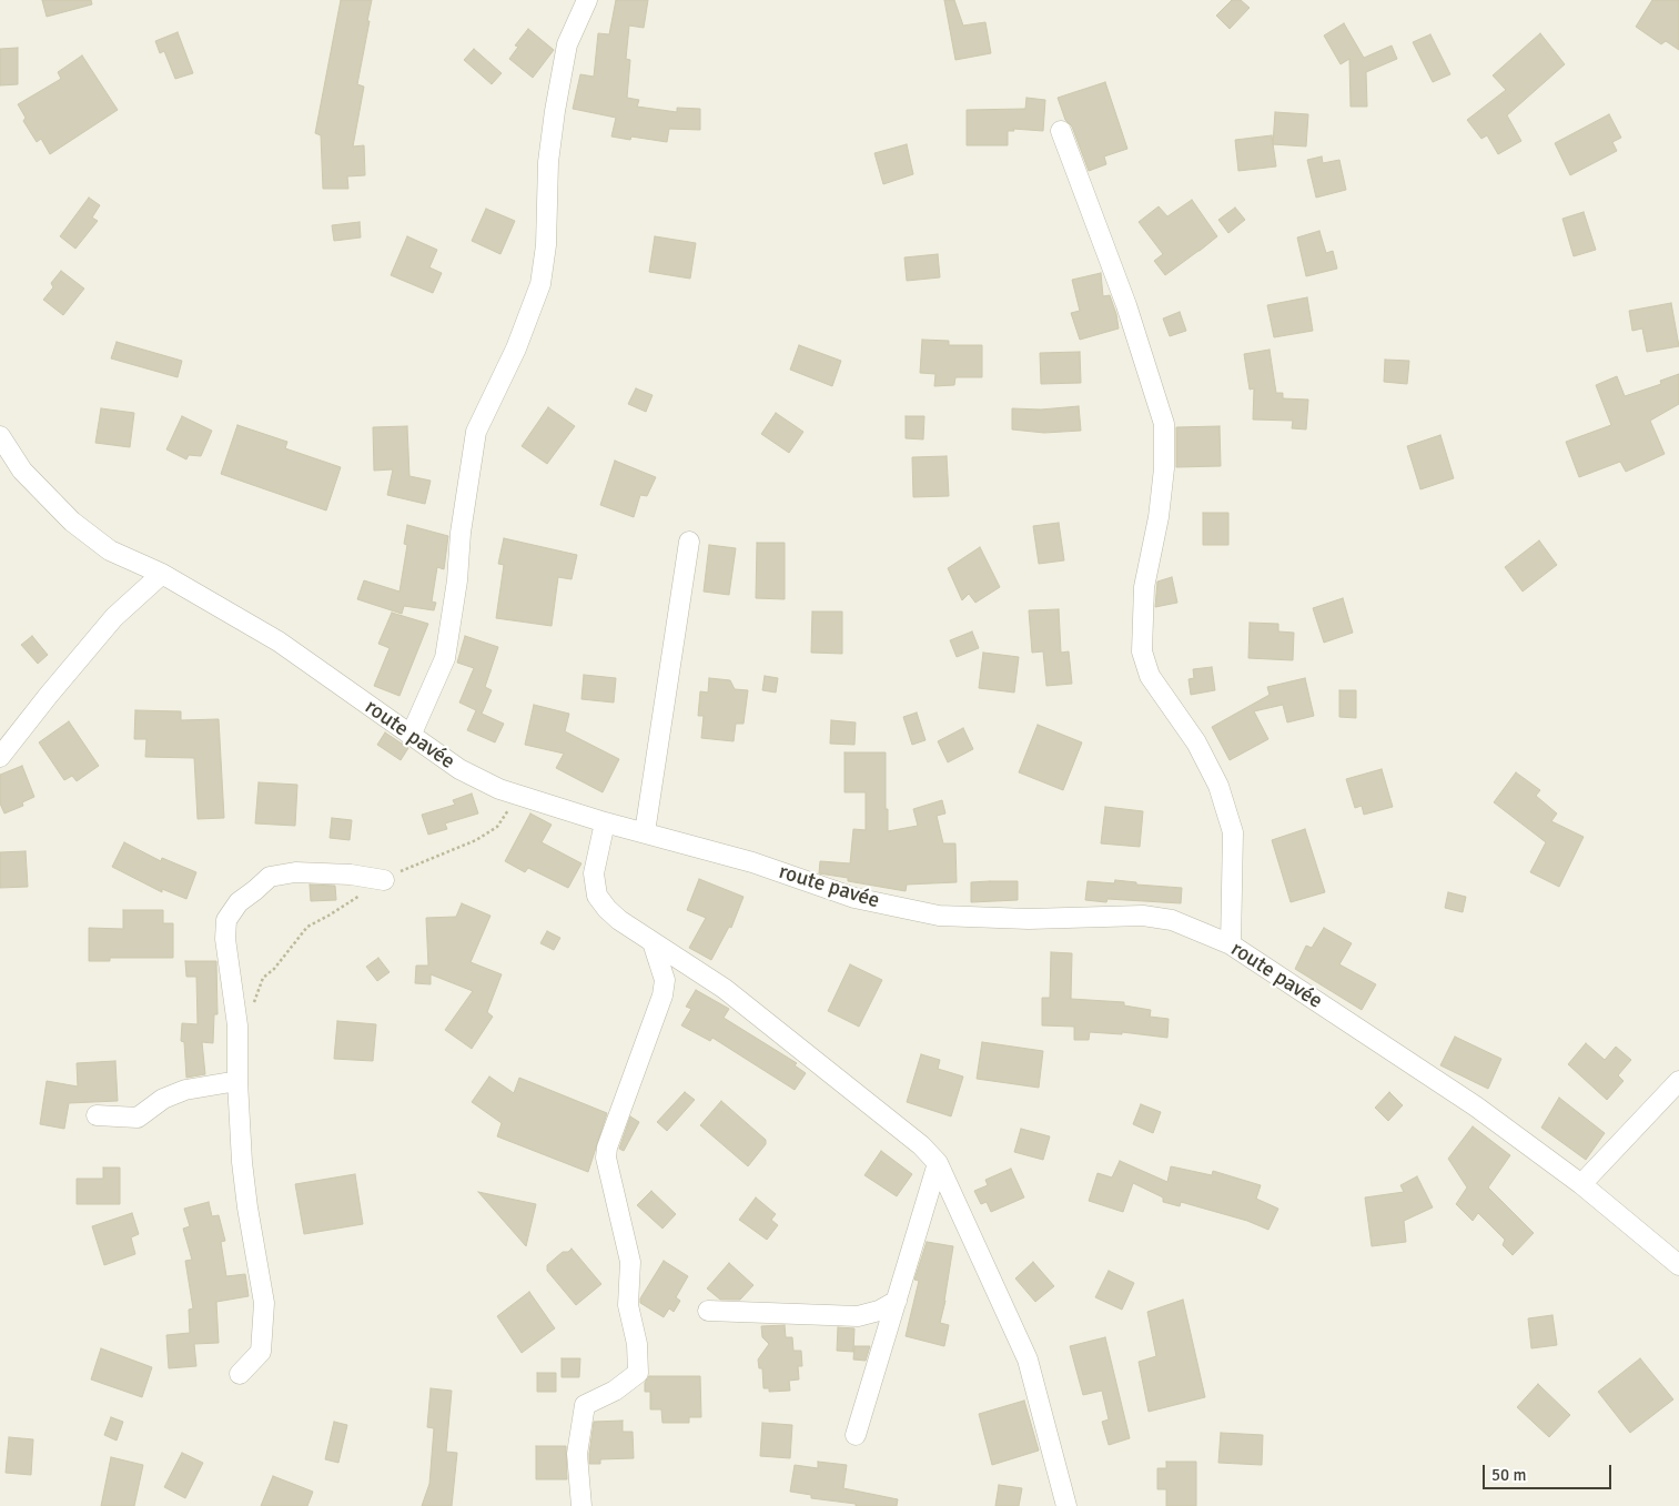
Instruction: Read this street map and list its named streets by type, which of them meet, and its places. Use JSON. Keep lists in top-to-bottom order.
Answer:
{
  "streets": {
    "street": ["route pavée"]
  },
  "scale_bar": "50 m"
}
